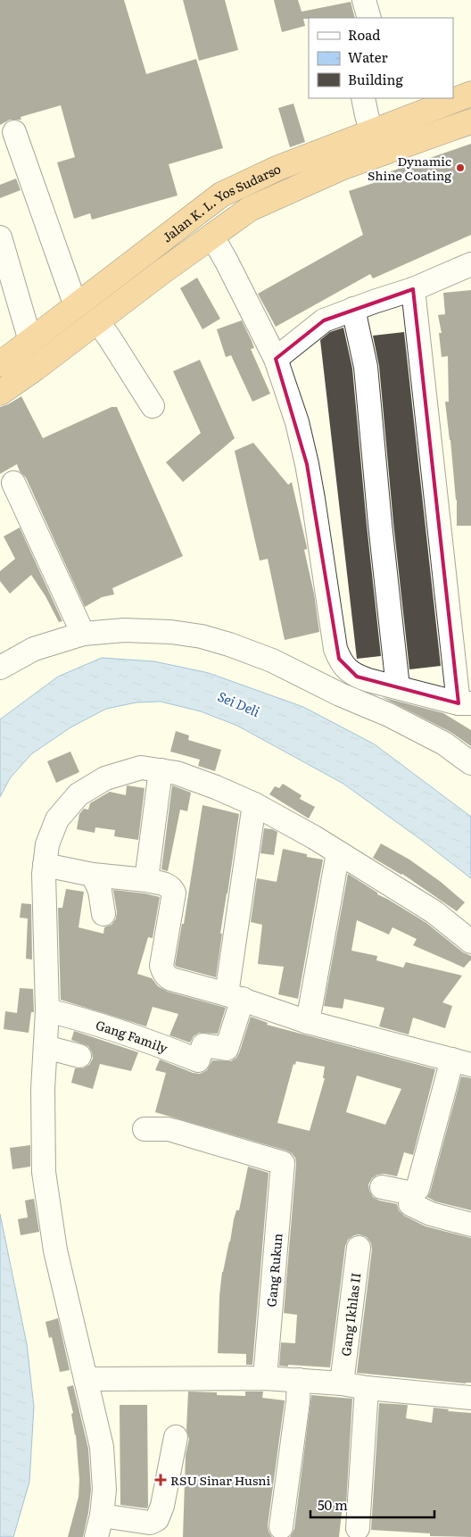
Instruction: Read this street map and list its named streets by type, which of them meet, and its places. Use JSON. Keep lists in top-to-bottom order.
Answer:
{
  "streets": {
    "highway": ["Jalan K. L. Yos Sudarso"],
    "street": ["Gang Family", "Gang Rukun", "Gang Ikhlas II"]
  },
  "water": ["Sei Deli"],
  "places": {
    "other": ["Dynamic Shine Coating"],
    "health": ["RSU Sinar Husni"]
  },
  "legend": ["Road", "Water", "Building"],
  "scale_bar": "50 m"
}
